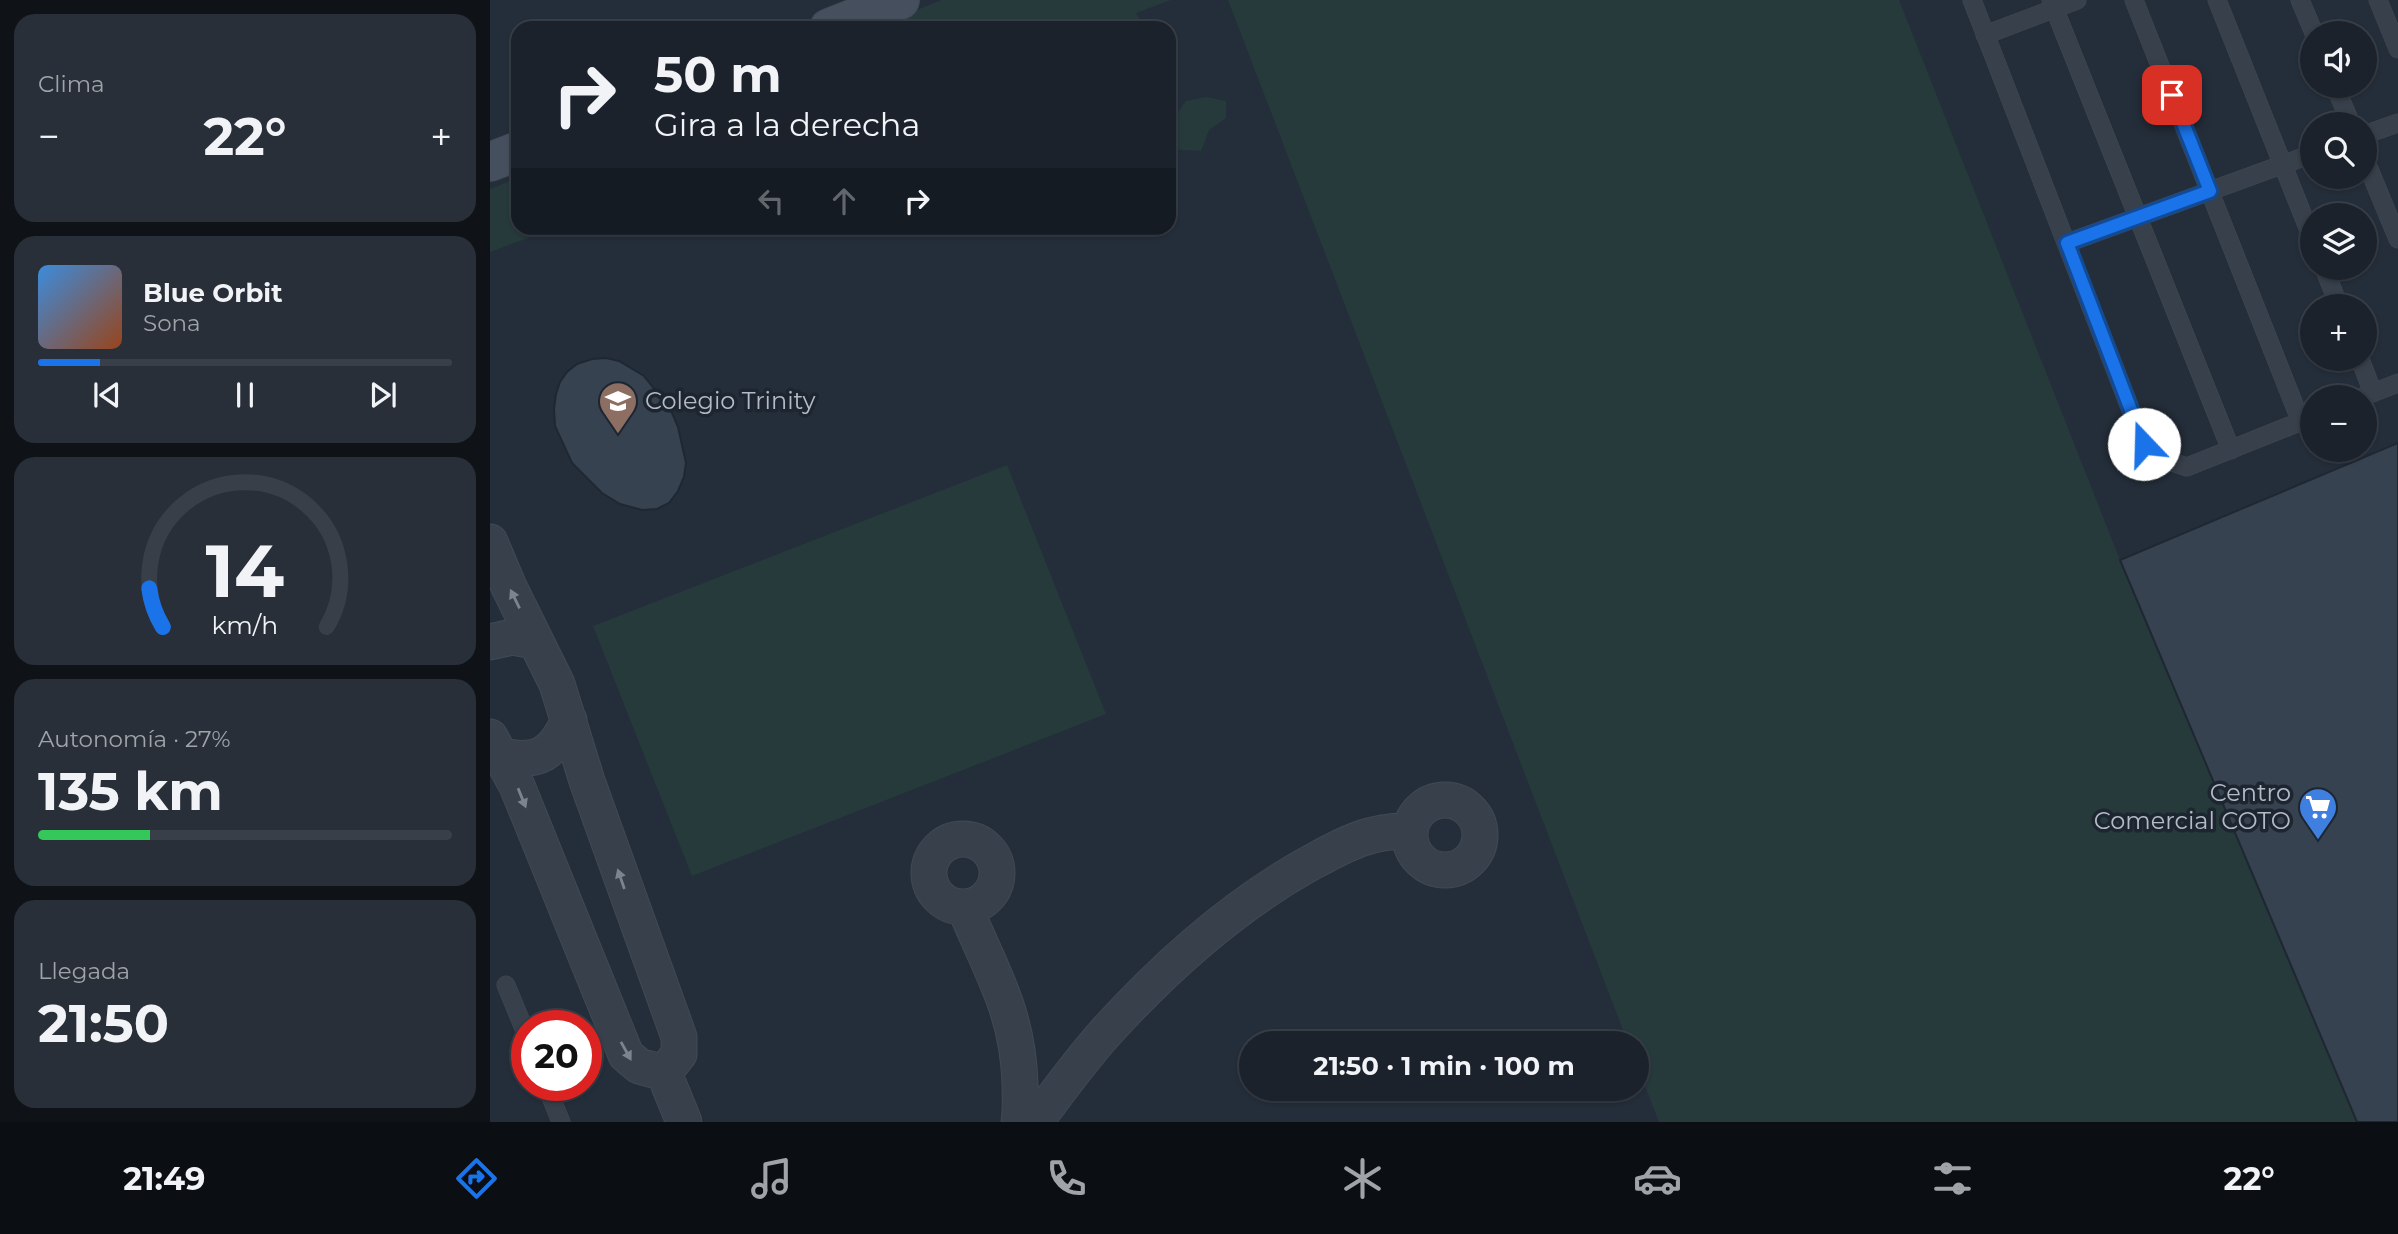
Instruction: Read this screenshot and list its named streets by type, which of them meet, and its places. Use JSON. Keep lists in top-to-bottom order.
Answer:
{
  "places": {
    "school or university": ["Colegio Trinity"],
    "supermarket": ["Centro Comercial COTO"]
  },
  "page": {
    "tile": [
      "Clima",
      ["Autonomía · 27%", "135 km"],
      ["Llegada", "21:50"]
    ],
    "map_buttons": ["+", "−"],
    "turn": ["50 m", "Gira a la derecha"],
    "heat": ["−", "22°", "+"],
    "song": ["Blue Orbit", "Sona"],
    "limit": "20",
    "trip": "21:50 · 1 min · 100 m",
    "tabs": ["21:49", "22°"],
    "gauge": ["14", "km/h"]
  }
}
